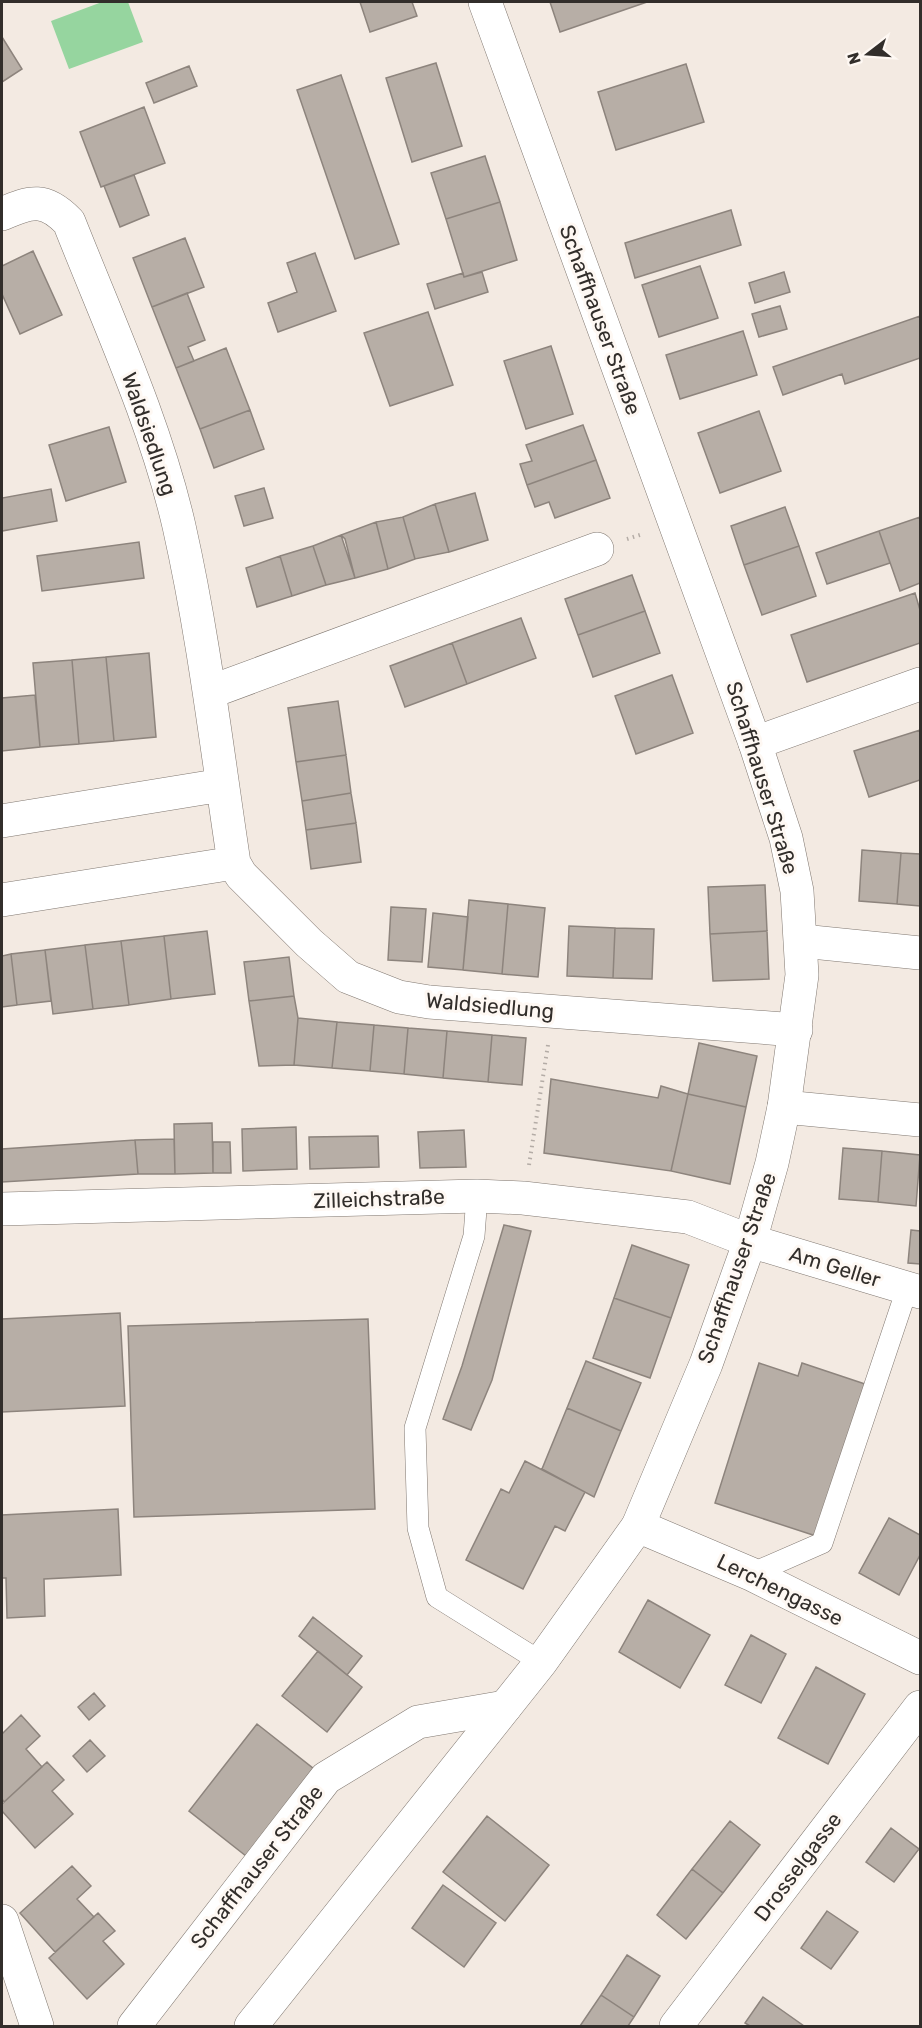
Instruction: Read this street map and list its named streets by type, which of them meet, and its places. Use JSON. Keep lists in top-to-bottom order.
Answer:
{
  "streets": {
    "street": [
      "Schaffhauser Straße",
      "Waldsiedlung",
      "Zilleichstraße",
      "Am Geller",
      "Lerchengasse",
      "Drosselgasse"
    ]
  },
  "crossings": [
    ["Schaffhauser Straße", "Waldsiedlung"],
    ["Schaffhauser Straße", "Zilleichstraße"],
    ["Schaffhauser Straße", "Am Geller"],
    ["Schaffhauser Straße", "Lerchengasse"],
    ["Zilleichstraße", "Am Geller"]
  ],
  "north": "left"
}
